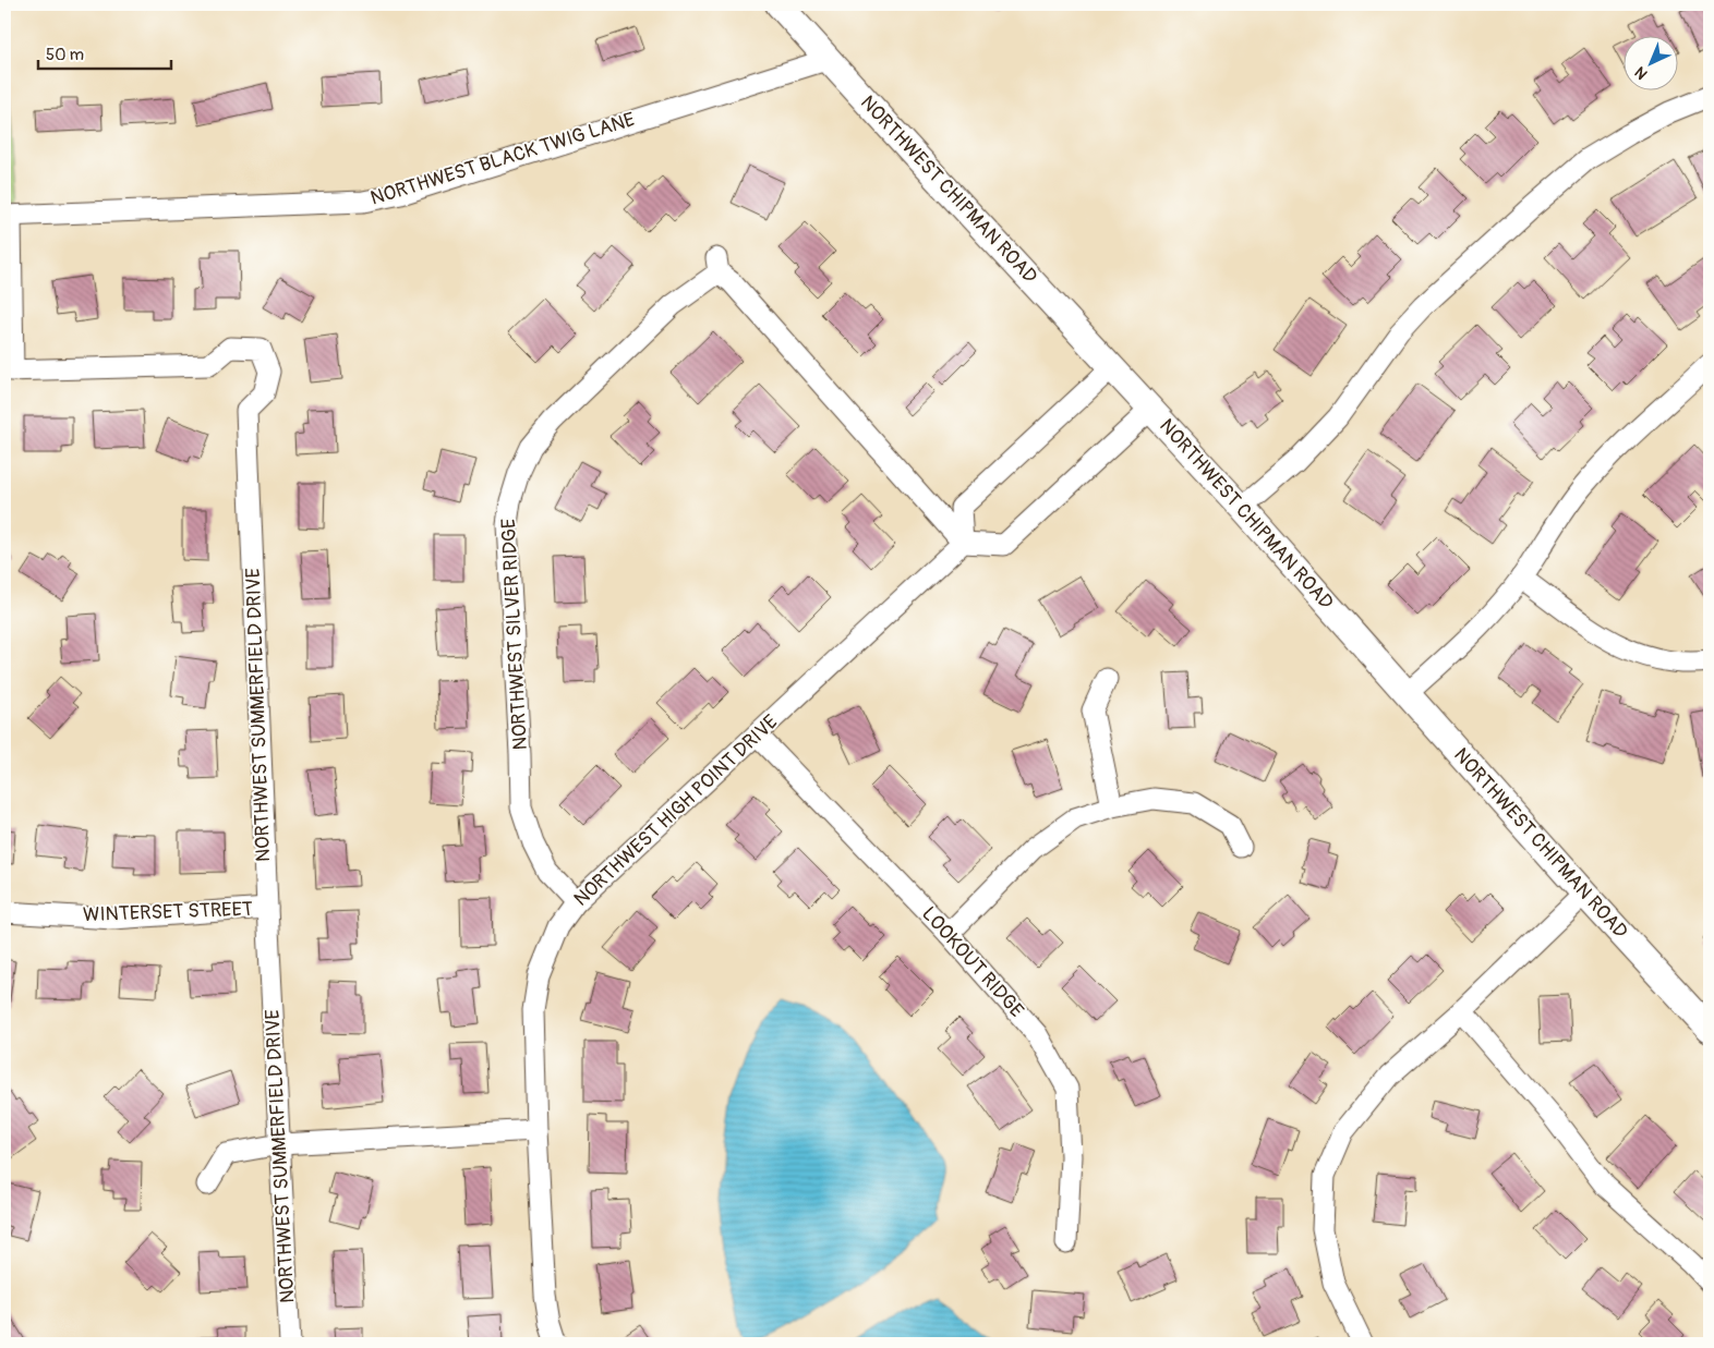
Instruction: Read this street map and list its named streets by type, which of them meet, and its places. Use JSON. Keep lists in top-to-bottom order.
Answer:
{
  "streets": {
    "main road": ["NORTHWEST CHIPMAN ROAD"],
    "street": [
      "NORTHWEST BLACK TWIG LANE",
      "NORTHWEST SILVER RIDGE",
      "NORTHWEST SUMMERFIELD DRIVE",
      "NORTHWEST HIGH POINT DRIVE",
      "WINTERSET STREET",
      "LOOKOUT RIDGE"
    ]
  },
  "crossings": [
    ["NORTHWEST BLACK TWIG LANE", "NORTHWEST CHIPMAN ROAD"],
    ["NORTHWEST BLACK TWIG LANE", "NORTHWEST SUMMERFIELD DRIVE"],
    ["NORTHWEST SILVER RIDGE", "NORTHWEST HIGH POINT DRIVE"],
    ["NORTHWEST SUMMERFIELD DRIVE", "WINTERSET STREET"],
    ["NORTHWEST HIGH POINT DRIVE", "LOOKOUT RIDGE"]
  ],
  "scale_bar": "50 m",
  "north": "bottom left"
}
